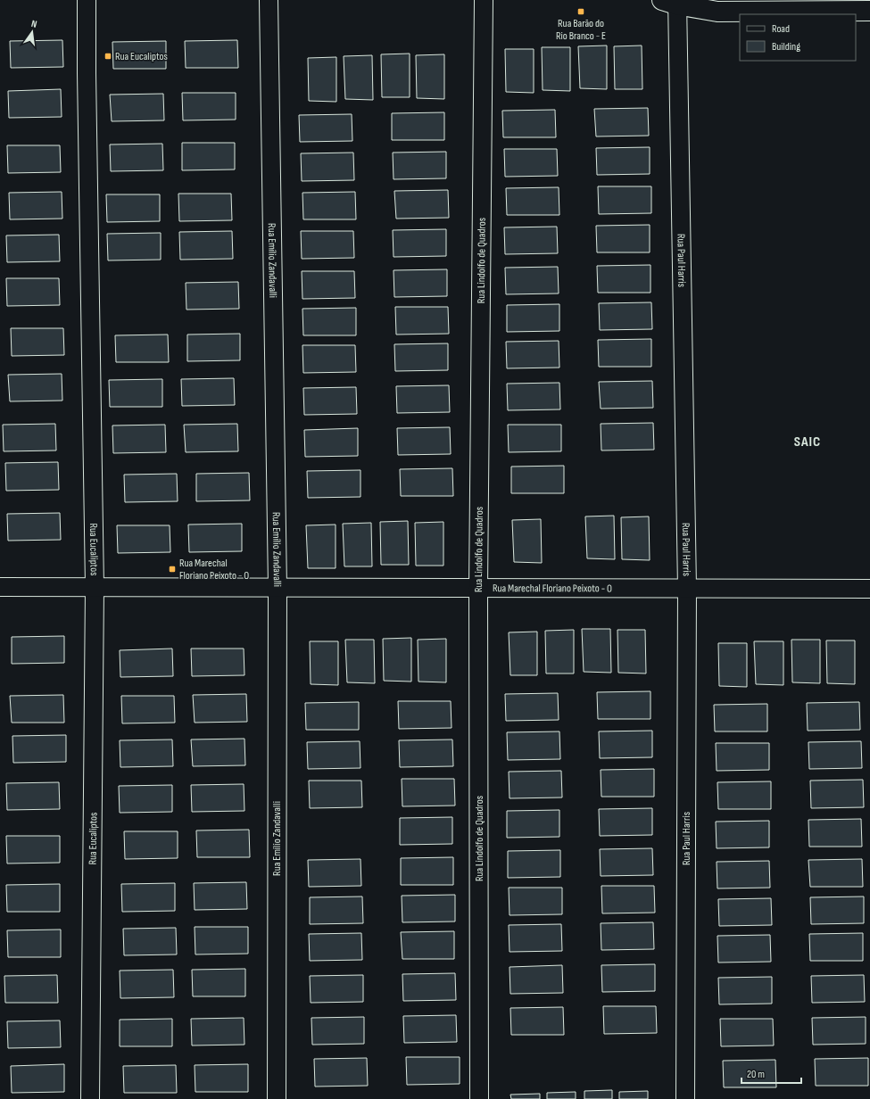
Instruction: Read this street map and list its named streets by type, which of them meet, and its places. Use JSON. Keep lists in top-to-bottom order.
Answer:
{
  "streets": {
    "street": [
      "Rua Emílio Zandavalli",
      "Rua Lindolfo de Quadros",
      "Rua Paul Harris",
      "Rua Eucaliptos",
      "Rua Marechal Floriano Peixoto - O"
    ]
  },
  "crossings": [
    ["Rua Emílio Zandavalli", "Rua Marechal Floriano Peixoto - O"],
    ["Rua Lindolfo de Quadros", "Rua Marechal Floriano Peixoto - O"],
    ["Rua Paul Harris", "Rua Marechal Floriano Peixoto - O"],
    ["Rua Eucaliptos", "Rua Marechal Floriano Peixoto - O"]
  ],
  "districts": ["SAIC"],
  "places": {
    "transit": ["Rua Barão do Rio Branco - E", "Rua Eucaliptos", "Rua Marechal Floriano Peixoto - O"]
  },
  "legend": ["Road", "Building"],
  "scale_bar": "20 m",
  "north": "top"
}
